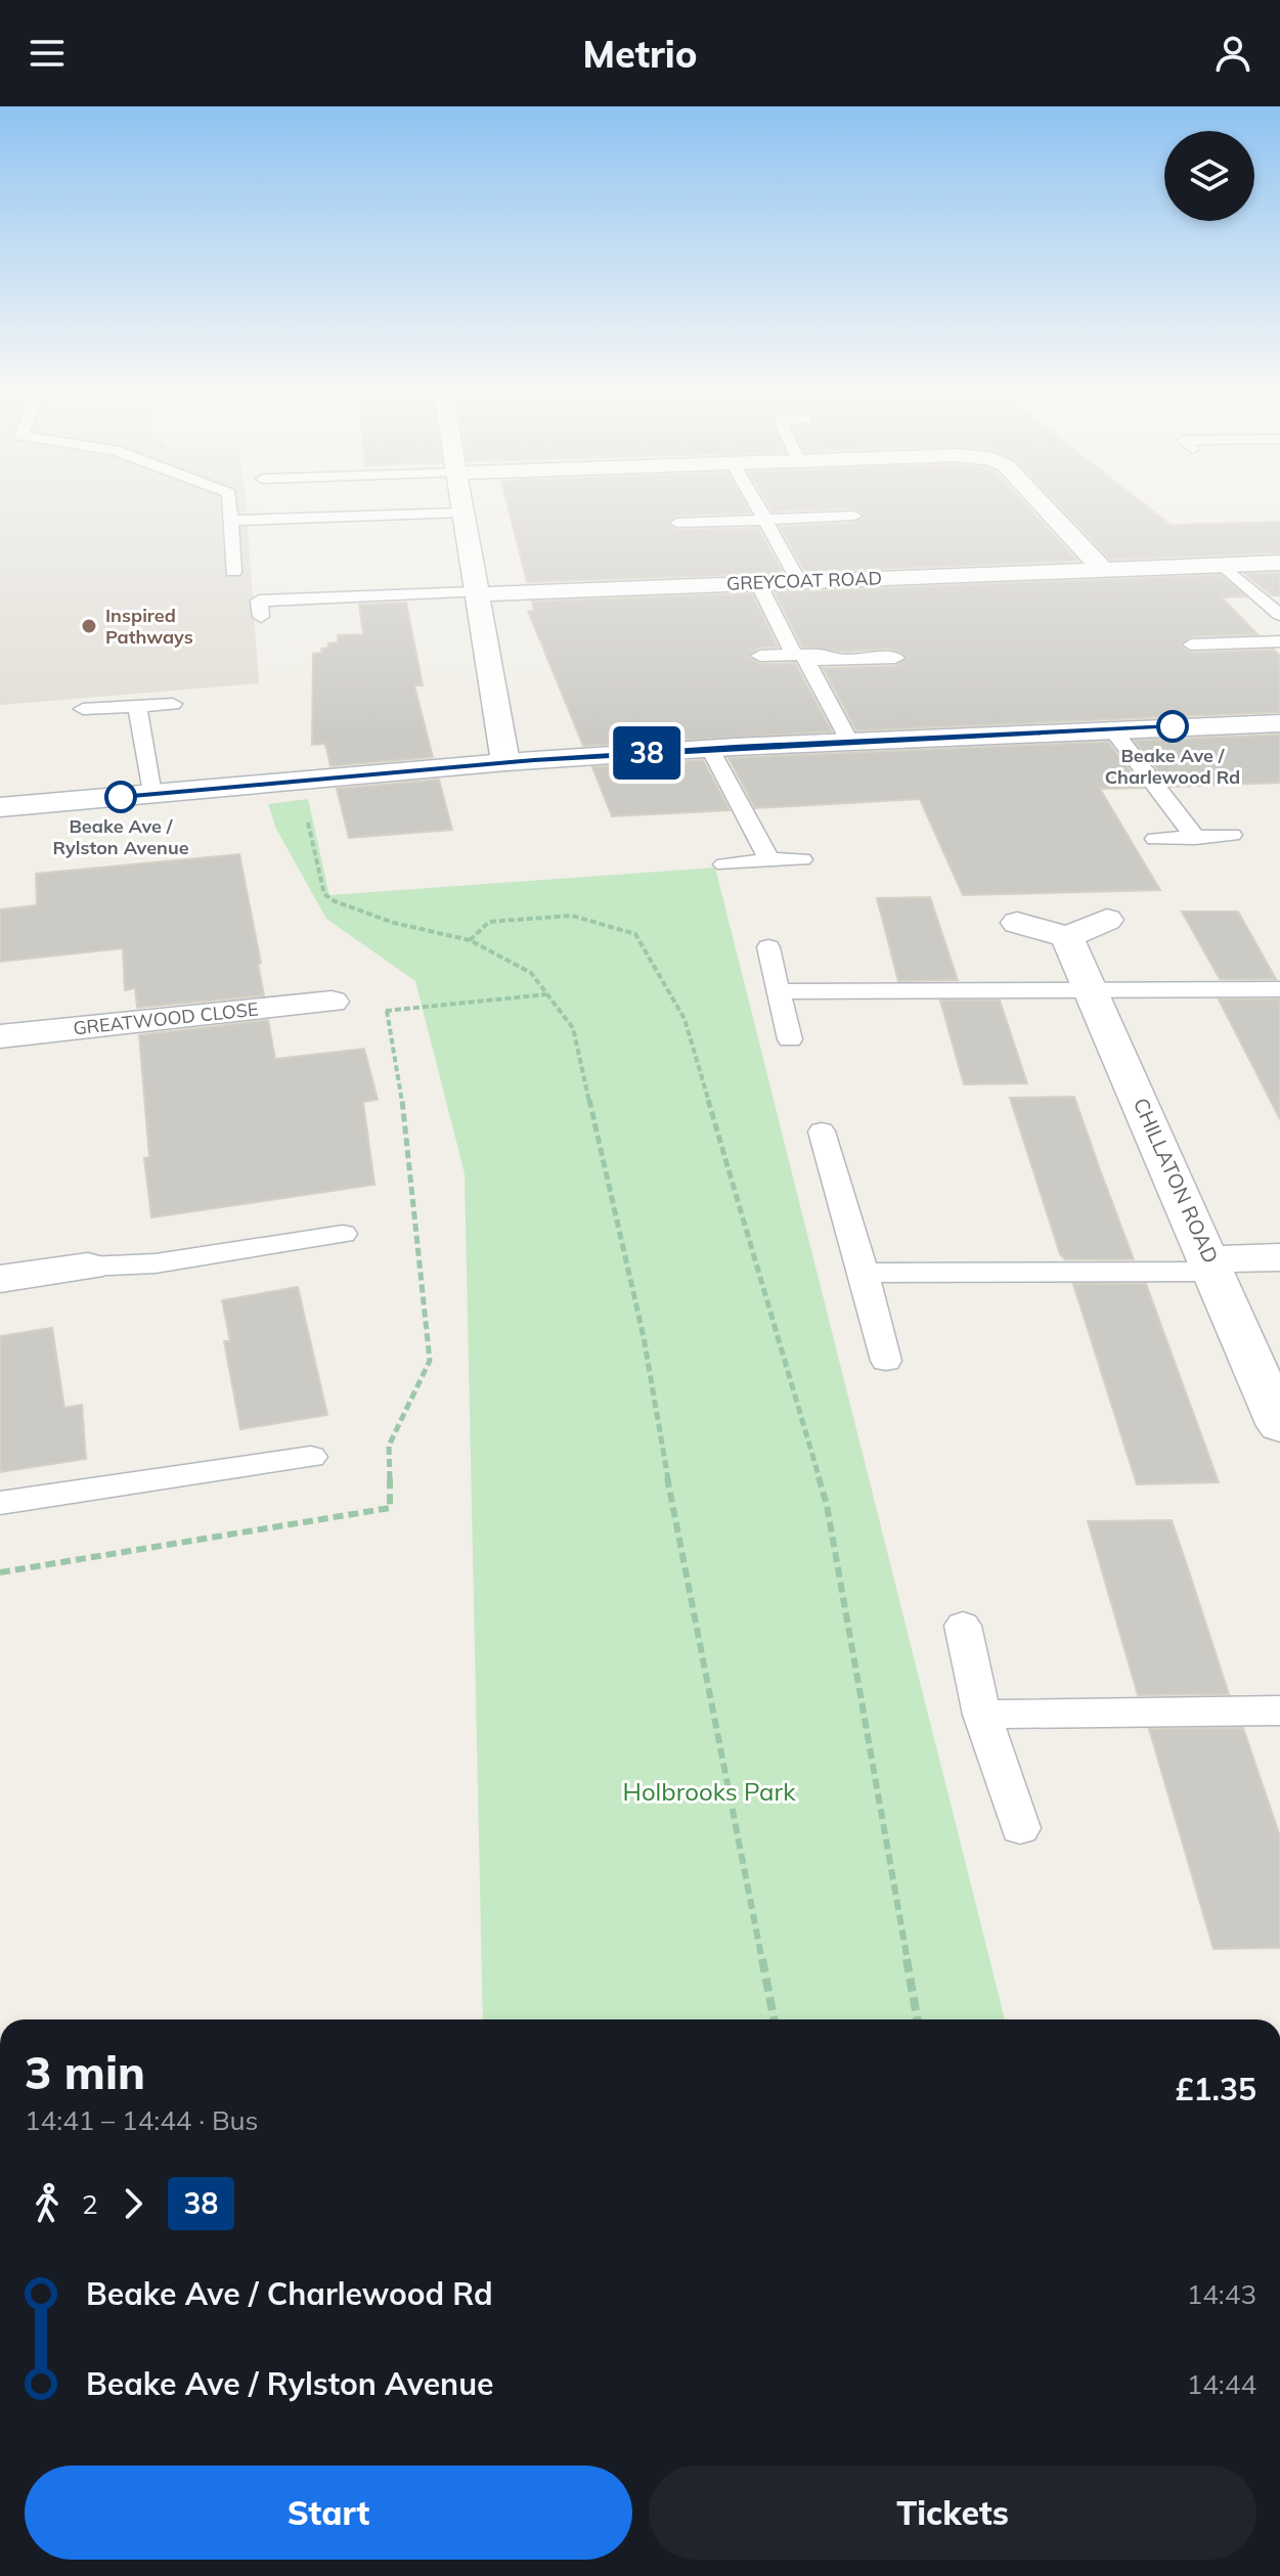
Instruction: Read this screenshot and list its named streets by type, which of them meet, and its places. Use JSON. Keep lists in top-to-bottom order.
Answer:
{
  "streets": {
    "street": ["GREYCOAT ROAD", "GREATWOOD CLOSE", "CHILLATON ROAD"]
  },
  "parks": ["Holbrooks Park"],
  "places": ["Inspired Pathways", "Beake Ave / Charlewood Rd", "Beake Ave / Rylston Avenue"],
  "lines": ["bus line 38"],
  "page": {
    "header": "Metrio",
    "on_map": "38",
    "heading": ["3 min", "14:41 – 14:44 · Bus", "£1.35"],
    "legs": ["2", "38"],
    "list": [
      {
        "name": "Beake Ave / Charlewood Rd",
        "value": "14:43"
      },
      {
        "name": "Beake Ave / Rylston Avenue",
        "value": "14:44"
      }
    ],
    "buttons": ["Start", "Tickets"]
  }
}
